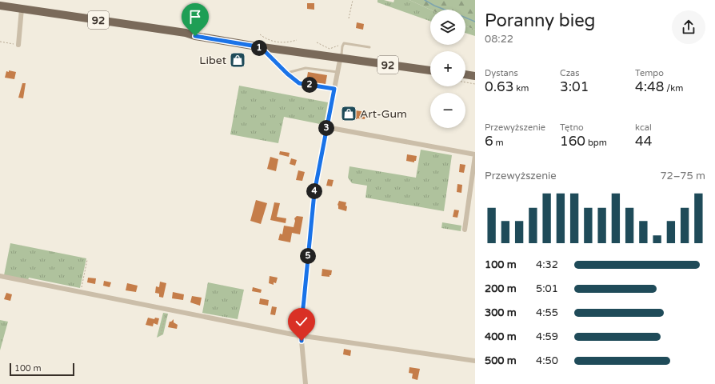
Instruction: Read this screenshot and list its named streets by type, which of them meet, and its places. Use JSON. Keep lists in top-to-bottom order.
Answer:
{
  "streets": {
    "main road": ["92"]
  },
  "places": {
    "shop": ["Libet", "Art-Gum"]
  },
  "scale_bar": "100 m",
  "page": {
    "heading": ["Poranny bieg", "08:22"],
    "map_buttons": ["+", "−"],
    "pins": [
      "1",
      "2",
      "3",
      "4",
      "5"
    ],
    "stats": [
      ["Dystans", "0.63 km"],
      ["Czas", "3:01"],
      ["Tempo", "4:48 /km"],
      ["Przewyższenie", "6 m"],
      ["Tętno", "160 bpm"],
      ["kcal", "44"]
    ],
    "chart": ["Przewyższenie", "72–75 m"],
    "list": [
      {
        "name": "100 m",
        "note": "4:32"
      },
      {
        "name": "200 m",
        "note": "5:01"
      },
      {
        "name": "300 m",
        "note": "4:55"
      },
      {
        "name": "400 m",
        "note": "4:59"
      },
      {
        "name": "500 m",
        "note": "4:50"
      }
    ],
    "scale": "100 m"
  }
}
